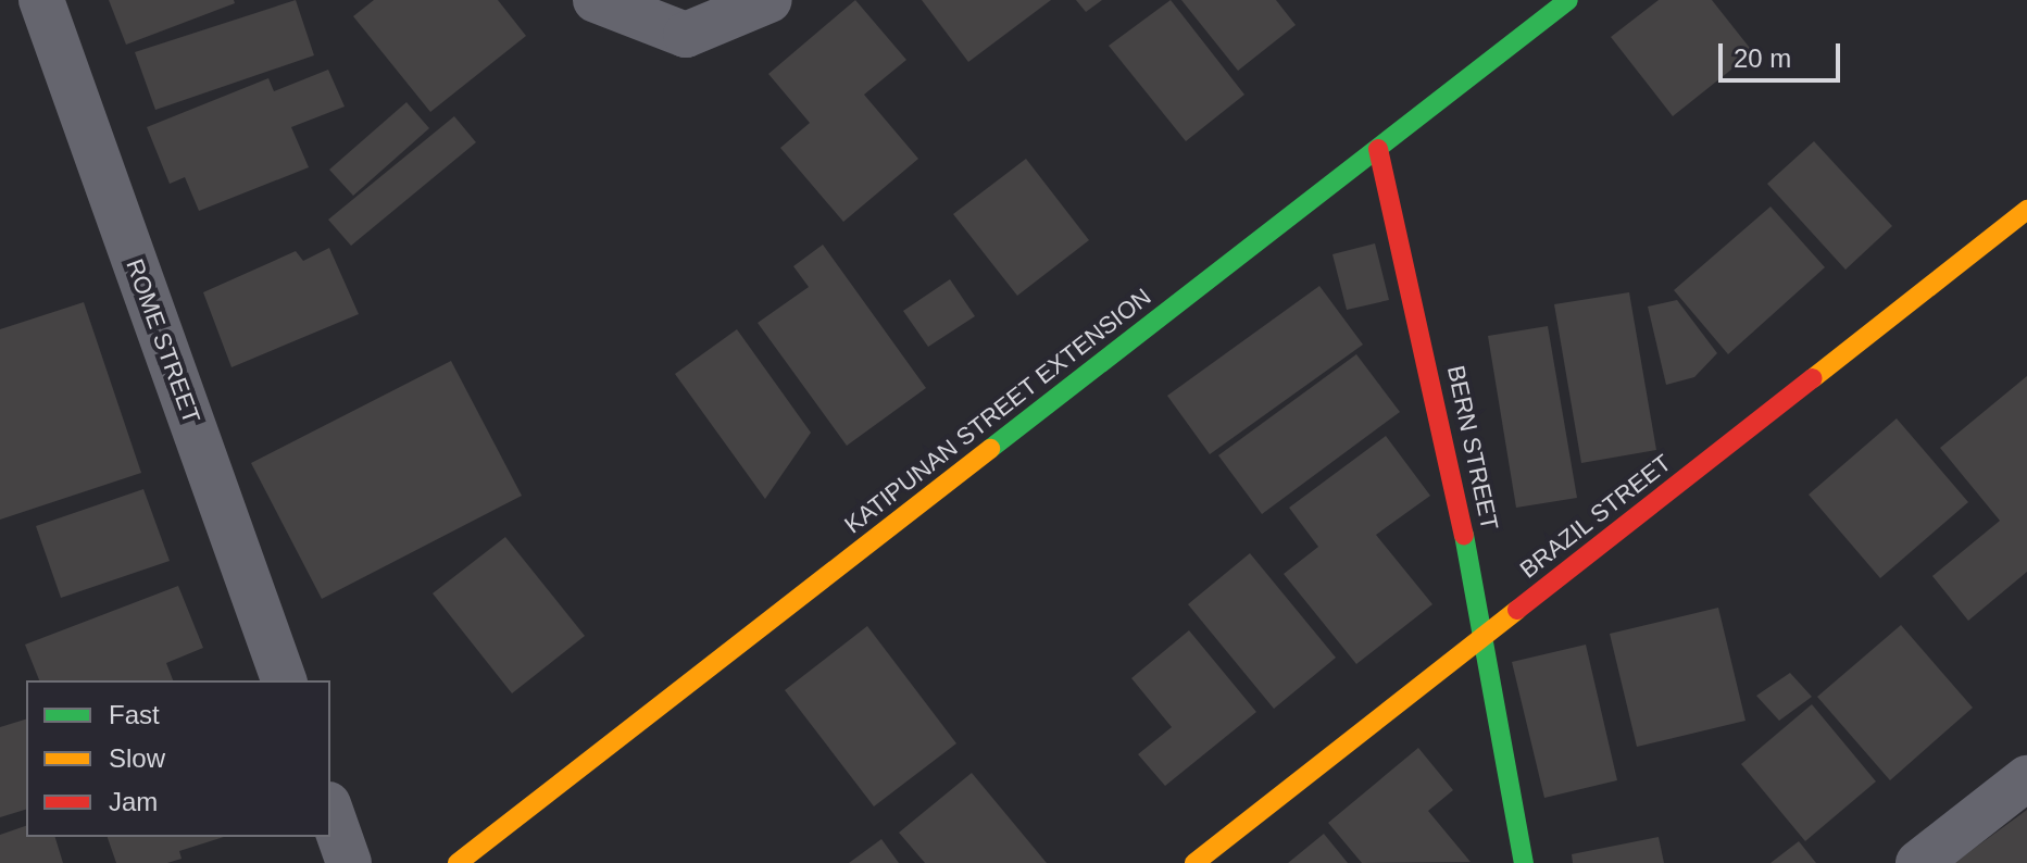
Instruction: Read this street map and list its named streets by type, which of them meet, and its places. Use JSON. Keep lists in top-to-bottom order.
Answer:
{
  "streets": {
    "street": [
      "ROME STREET",
      "KATIPUNAN STREET EXTENSION",
      "BERN STREET",
      "BRAZIL STREET"
    ]
  },
  "crossings": [
    ["KATIPUNAN STREET EXTENSION", "BERN STREET"],
    ["BERN STREET", "BRAZIL STREET"]
  ],
  "legend": ["Fast", "Slow", "Jam"],
  "scale_bar": "20 m"
}
